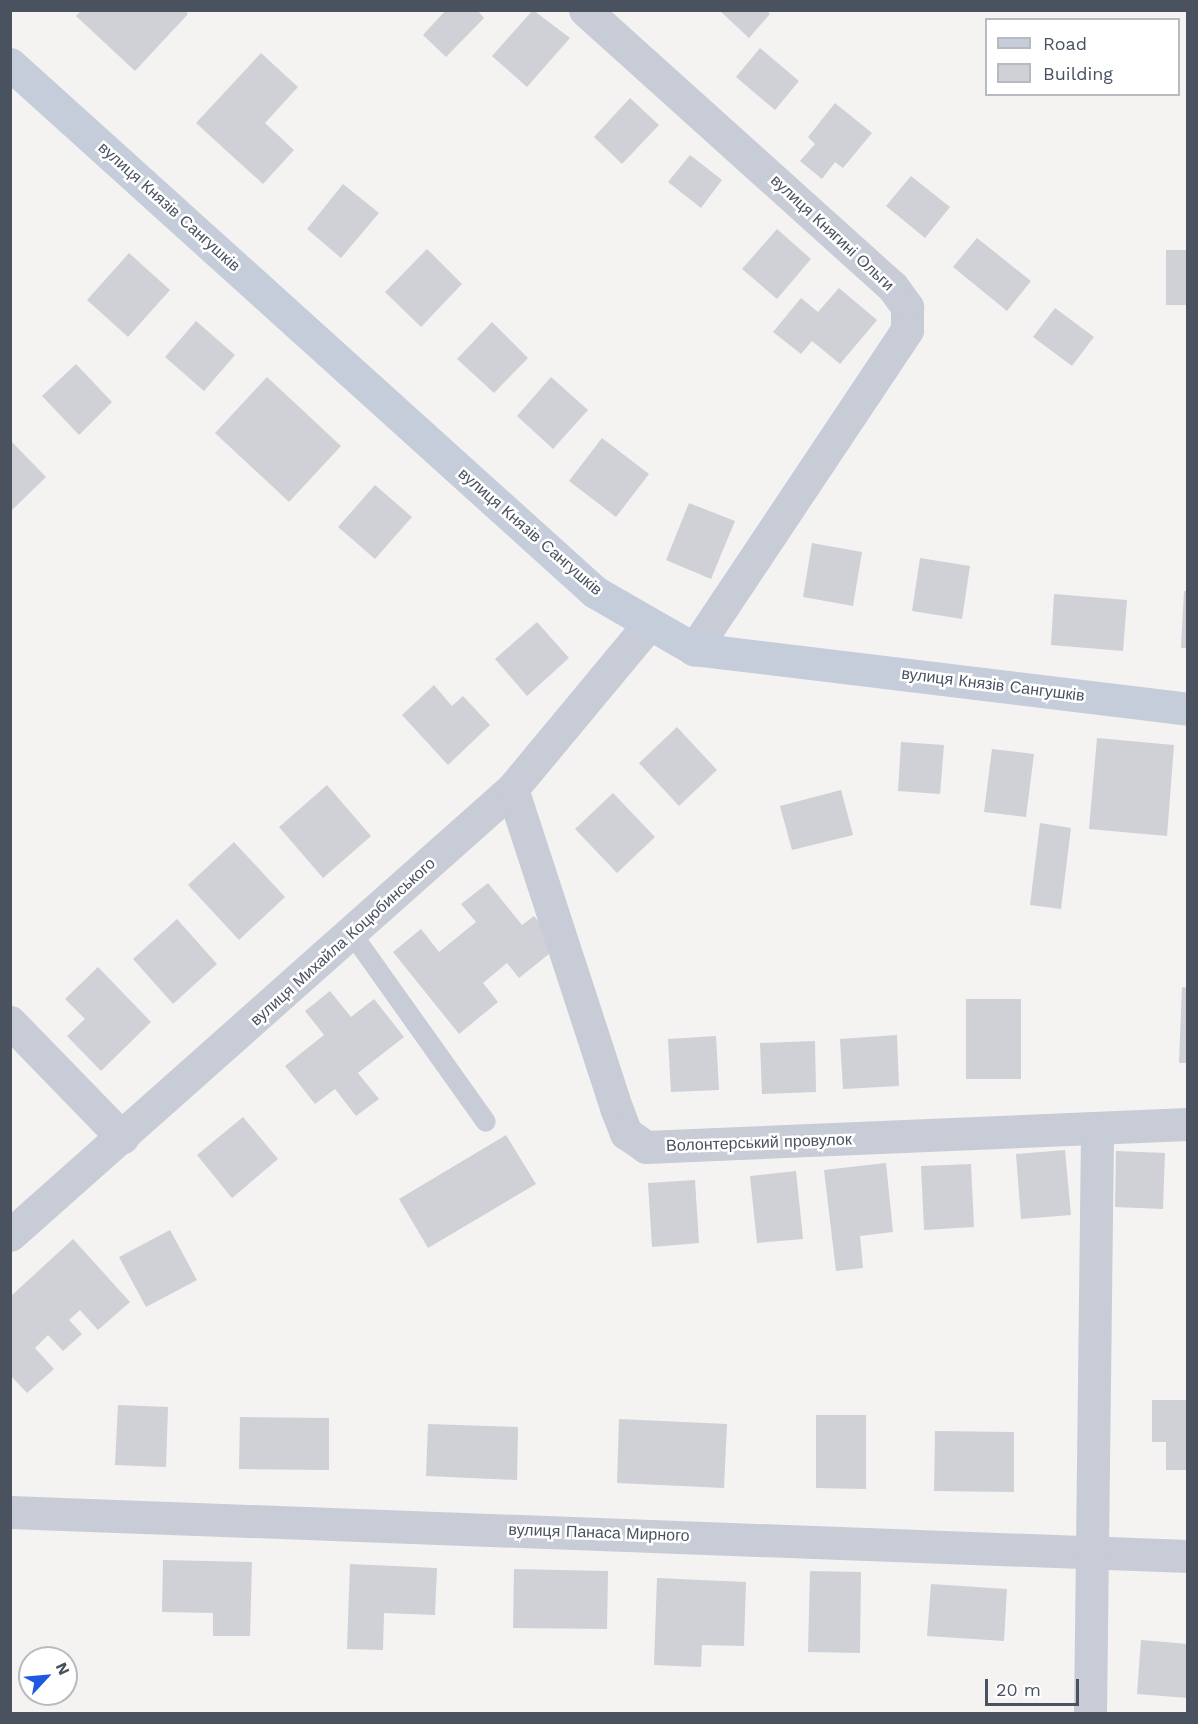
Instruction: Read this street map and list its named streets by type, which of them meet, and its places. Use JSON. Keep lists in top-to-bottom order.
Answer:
{
  "streets": {
    "main road": ["вулиця Князів Сангушків"],
    "street": [
      "вулиця Княгині Ольги",
      "вулиця Михайла Коцюбинського",
      "Волонтерський провулок",
      "вулиця Панаса Мирного"
    ]
  },
  "crossings": [
    ["вулиця Князів Сангушків", "вулиця Княгині Ольги"],
    ["вулиця Князів Сангушків", "вулиця Михайла Коцюбинського"],
    ["вулиця Михайла Коцюбинського", "Волонтерський провулок"]
  ],
  "legend": ["Road", "Building"],
  "scale_bar": "20 m",
  "north": "top right"
}
